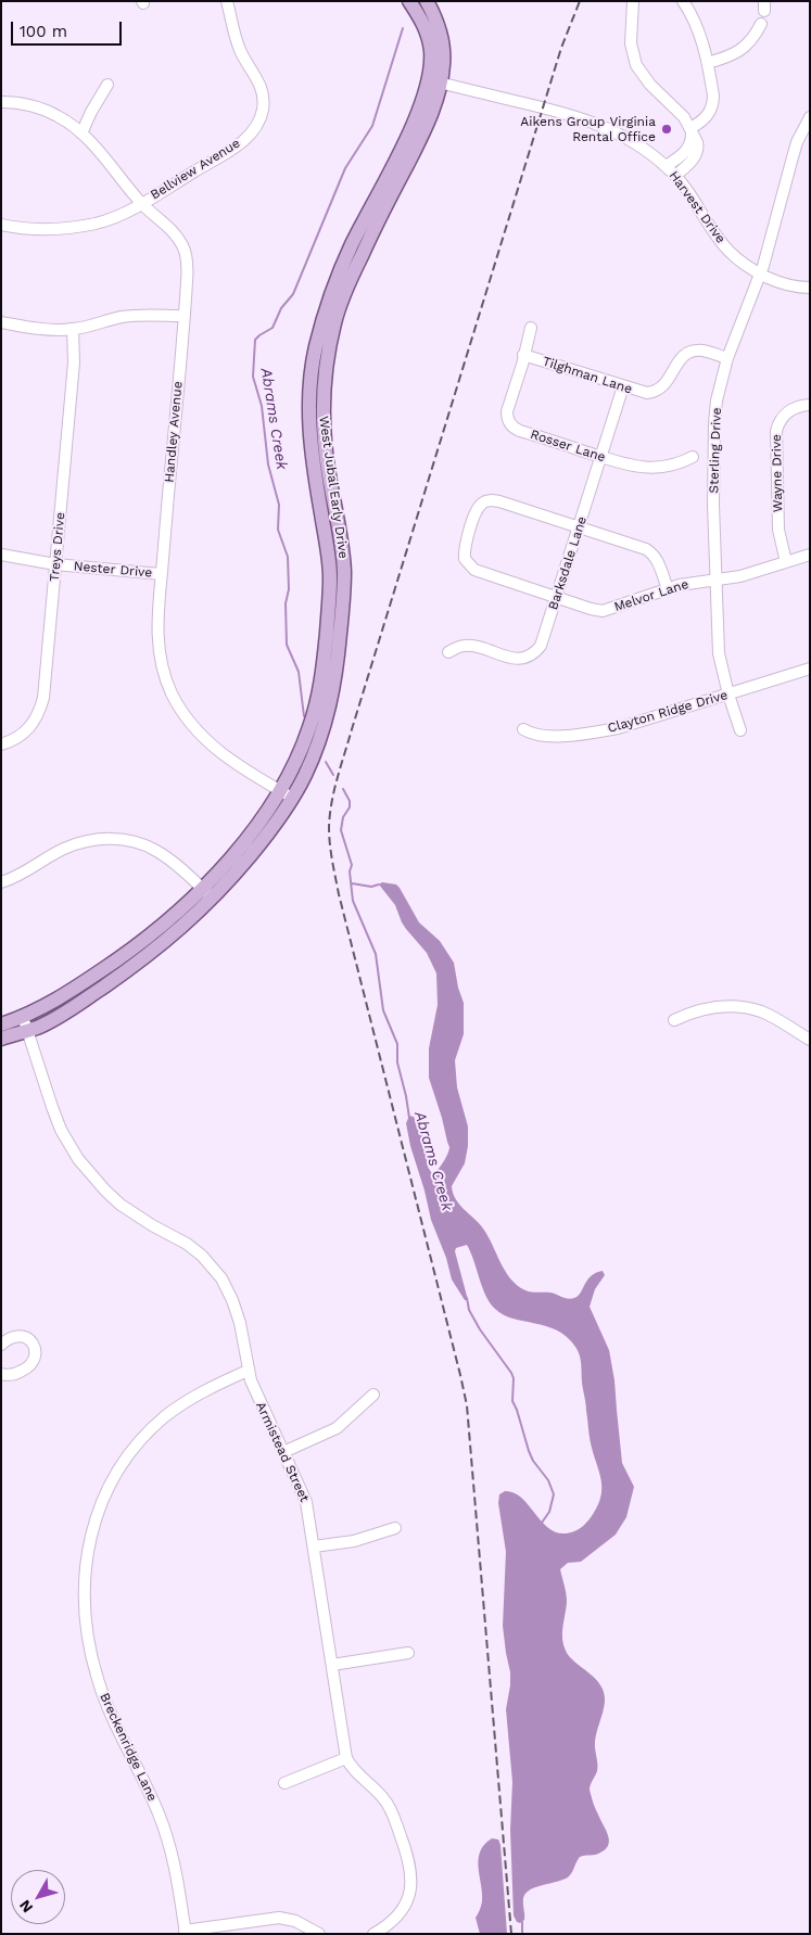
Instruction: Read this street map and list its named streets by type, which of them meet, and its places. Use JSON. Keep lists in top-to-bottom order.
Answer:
{
  "streets": {
    "main road": ["West Jubal Early Drive"],
    "street": [
      "Bellview Avenue",
      "Harvest Drive",
      "Tilghman Lane",
      "Handley Avenue",
      "Rosser Lane",
      "Sterling Drive",
      "Wayne Drive",
      "Treys Drive",
      "Barksdale Lane",
      "Nester Drive",
      "Melvor Lane",
      "Clayton Ridge Drive",
      "Armistead Street",
      "Breckenridge Lane"
    ]
  },
  "crossings": [
    ["Bellview Avenue", "Handley Avenue"],
    ["Harvest Drive", "Sterling Drive"],
    ["Harvest Drive", "West Jubal Early Drive"],
    ["Tilghman Lane", "Rosser Lane"],
    ["Tilghman Lane", "Sterling Drive"],
    ["Tilghman Lane", "Barksdale Lane"],
    ["Handley Avenue", "West Jubal Early Drive"],
    ["Handley Avenue", "Nester Drive"],
    ["Rosser Lane", "Barksdale Lane"],
    ["Sterling Drive", "Melvor Lane"],
    ["Sterling Drive", "Clayton Ridge Drive"],
    ["Wayne Drive", "Melvor Lane"],
    ["West Jubal Early Drive", "Armistead Street"],
    ["Treys Drive", "Nester Drive"],
    ["Barksdale Lane", "Melvor Lane"],
    ["Armistead Street", "Breckenridge Lane"]
  ],
  "water": ["Abrams Creek"],
  "places": ["Aikens Group Virginia Rental Office"],
  "scale_bar": "100 m",
  "north": "bottom left"
}
